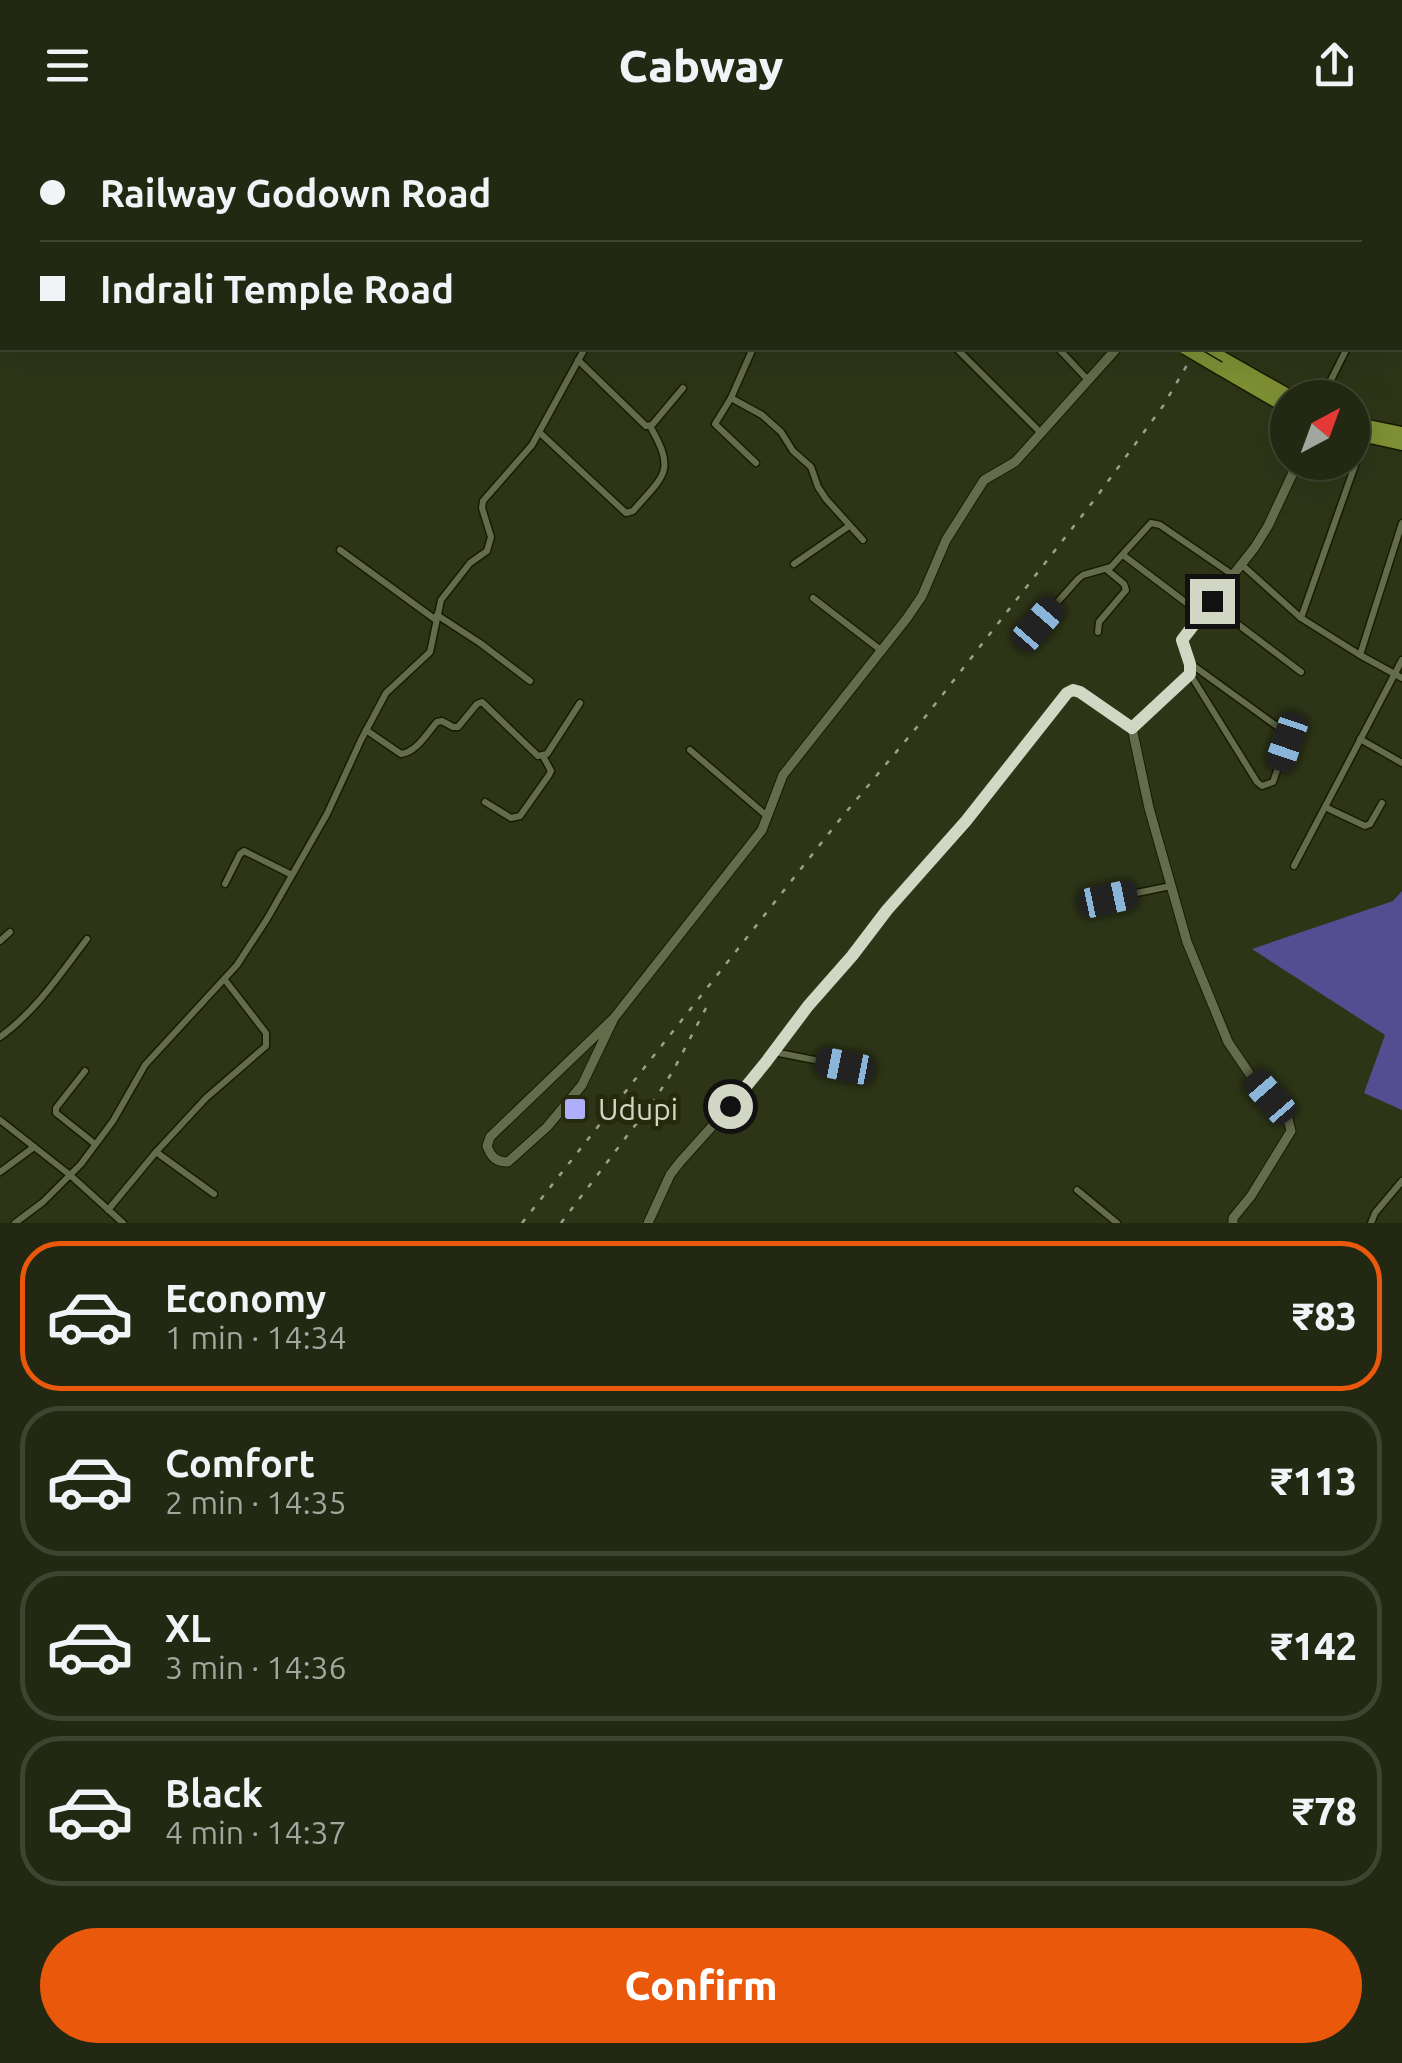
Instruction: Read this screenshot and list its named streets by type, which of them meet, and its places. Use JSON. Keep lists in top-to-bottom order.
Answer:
{
  "places": {
    "transit": ["Udupi"]
  },
  "north": "top right",
  "page": {
    "header": "Cabway",
    "banner": ["Railway Godown Road", "Indrali Temple Road"],
    "list": [
      {
        "name": "Economy",
        "note": "1 min · 14:34",
        "value": "₹83"
      },
      {
        "name": "Comfort",
        "note": "2 min · 14:35",
        "value": "₹113"
      },
      {
        "name": "XL",
        "note": "3 min · 14:36",
        "value": "₹142"
      },
      {
        "name": "Black",
        "note": "4 min · 14:37",
        "value": "₹78"
      }
    ],
    "buttons": "Confirm"
  }
}
